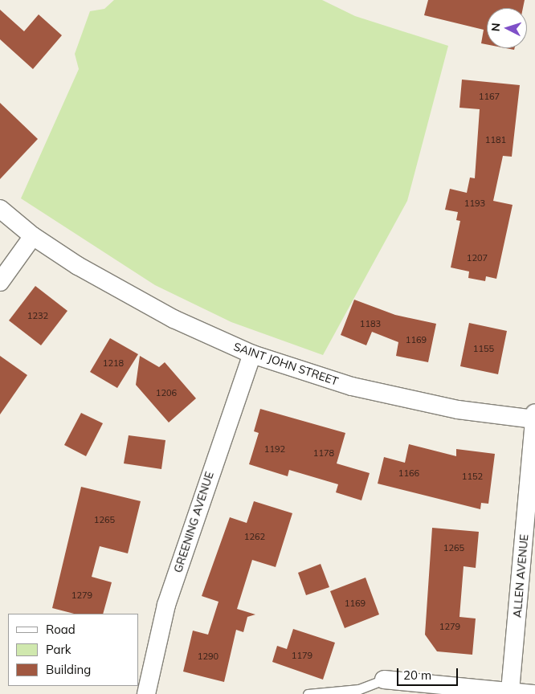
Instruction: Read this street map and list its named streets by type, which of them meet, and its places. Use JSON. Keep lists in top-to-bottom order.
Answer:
{
  "streets": {
    "street": ["SAINT JOHN STREET", "GREENING AVENUE", "ALLEN AVENUE"]
  },
  "crossings": [
    ["SAINT JOHN STREET", "GREENING AVENUE"],
    ["SAINT JOHN STREET", "ALLEN AVENUE"]
  ],
  "house_numbers": [
    "1167",
    "1181",
    "1193",
    "1207",
    "1232",
    "1183",
    "1169",
    "1155",
    "1218",
    "1206",
    "1192",
    "1178",
    "1166",
    "1152",
    "1265",
    "1262",
    "1265",
    "1279",
    "1169",
    "1279",
    "1179",
    "1290"
  ],
  "legend": ["Road", "Park", "Building"],
  "scale_bar": "20 m",
  "north": "left"
}
